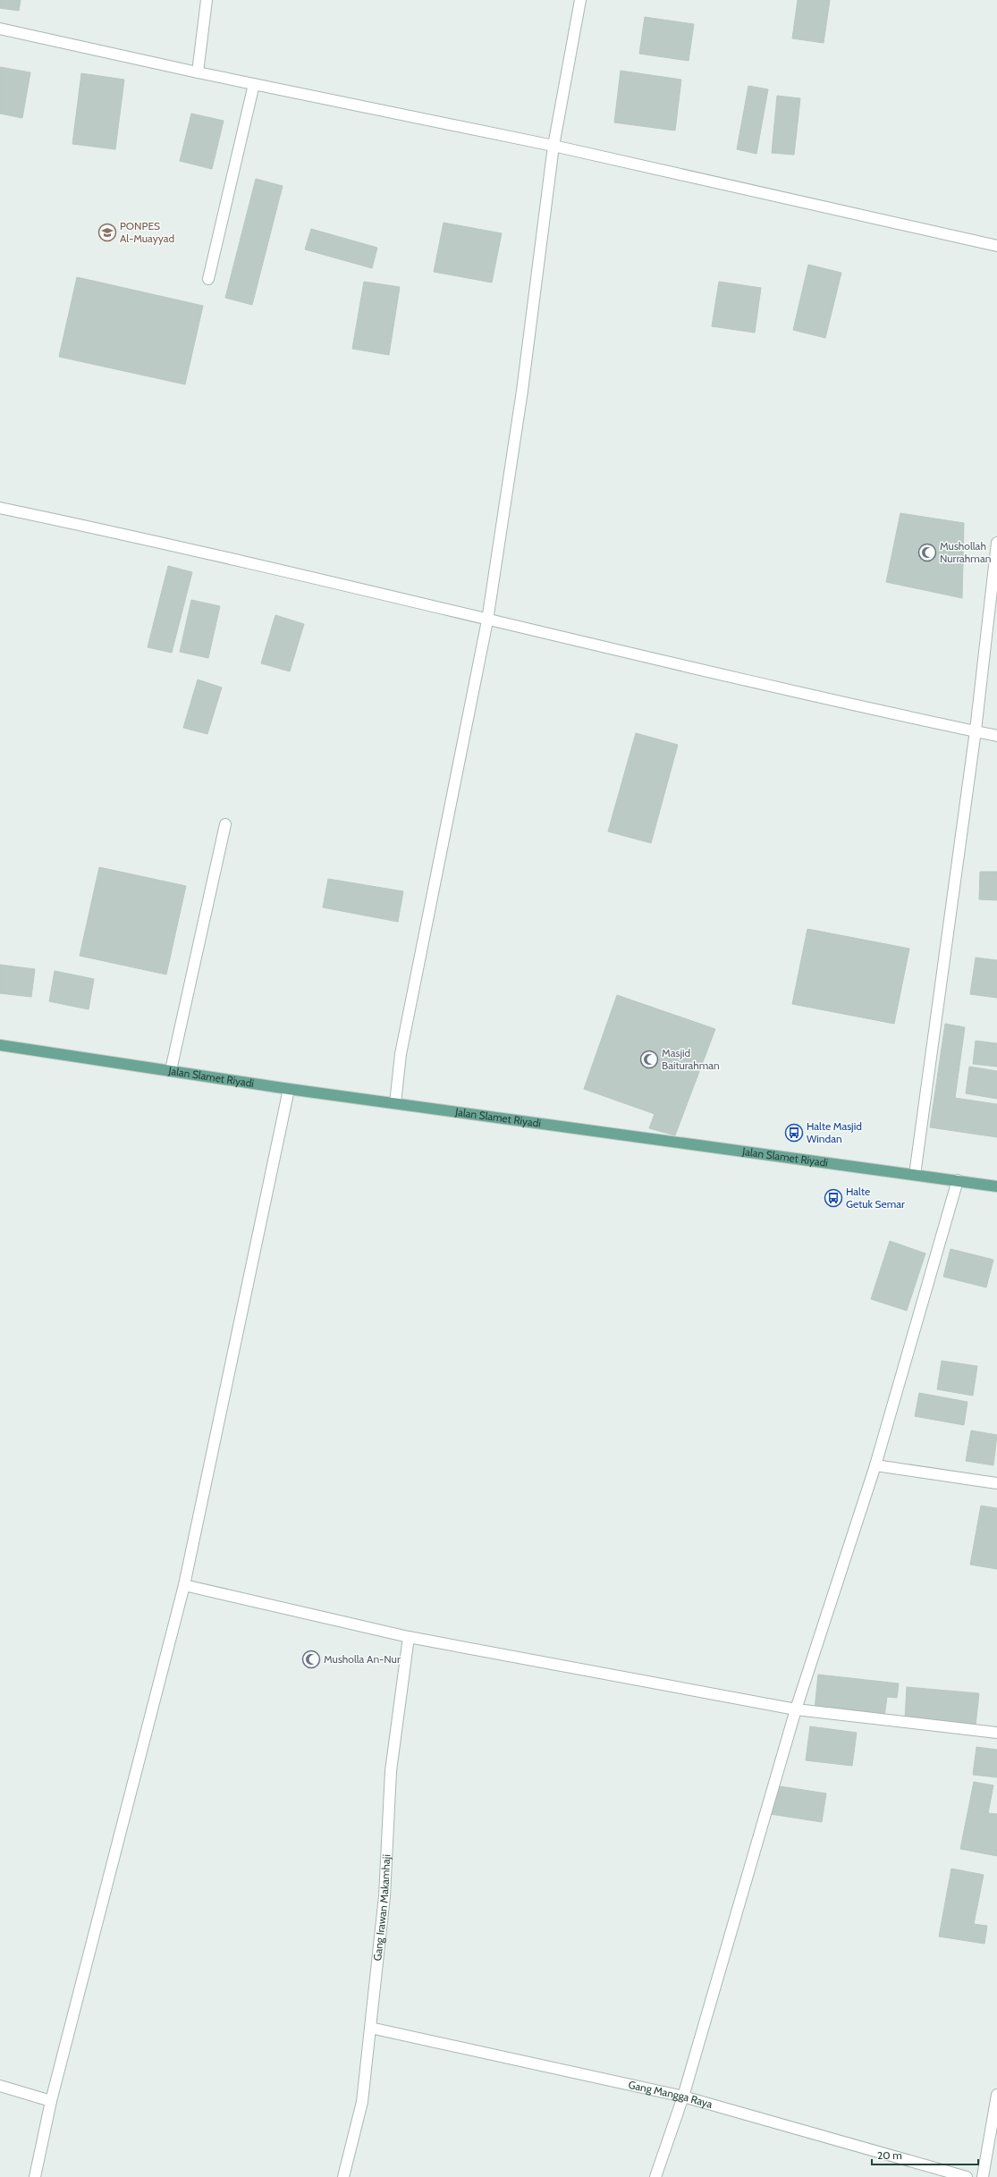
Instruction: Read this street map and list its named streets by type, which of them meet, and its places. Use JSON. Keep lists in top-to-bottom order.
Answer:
{
  "streets": {
    "main road": ["Jalan Slamet Riyadi"],
    "street": ["Gang Irawan Makamhaji", "Gang Mangga Raya"]
  },
  "crossings": [
    ["Gang Irawan Makamhaji", "Gang Mangga Raya"]
  ],
  "places": {
    "school or university": ["PONPES Al-Muayyad"],
    "mosque": ["Mushollah Nurrahman", "Masjid Baiturahman", "Musholla An-Nur"],
    "bus stop": ["Halte Masjid Windan", "Halte Getuk Semar"]
  },
  "scale_bar": "20 m"
}
